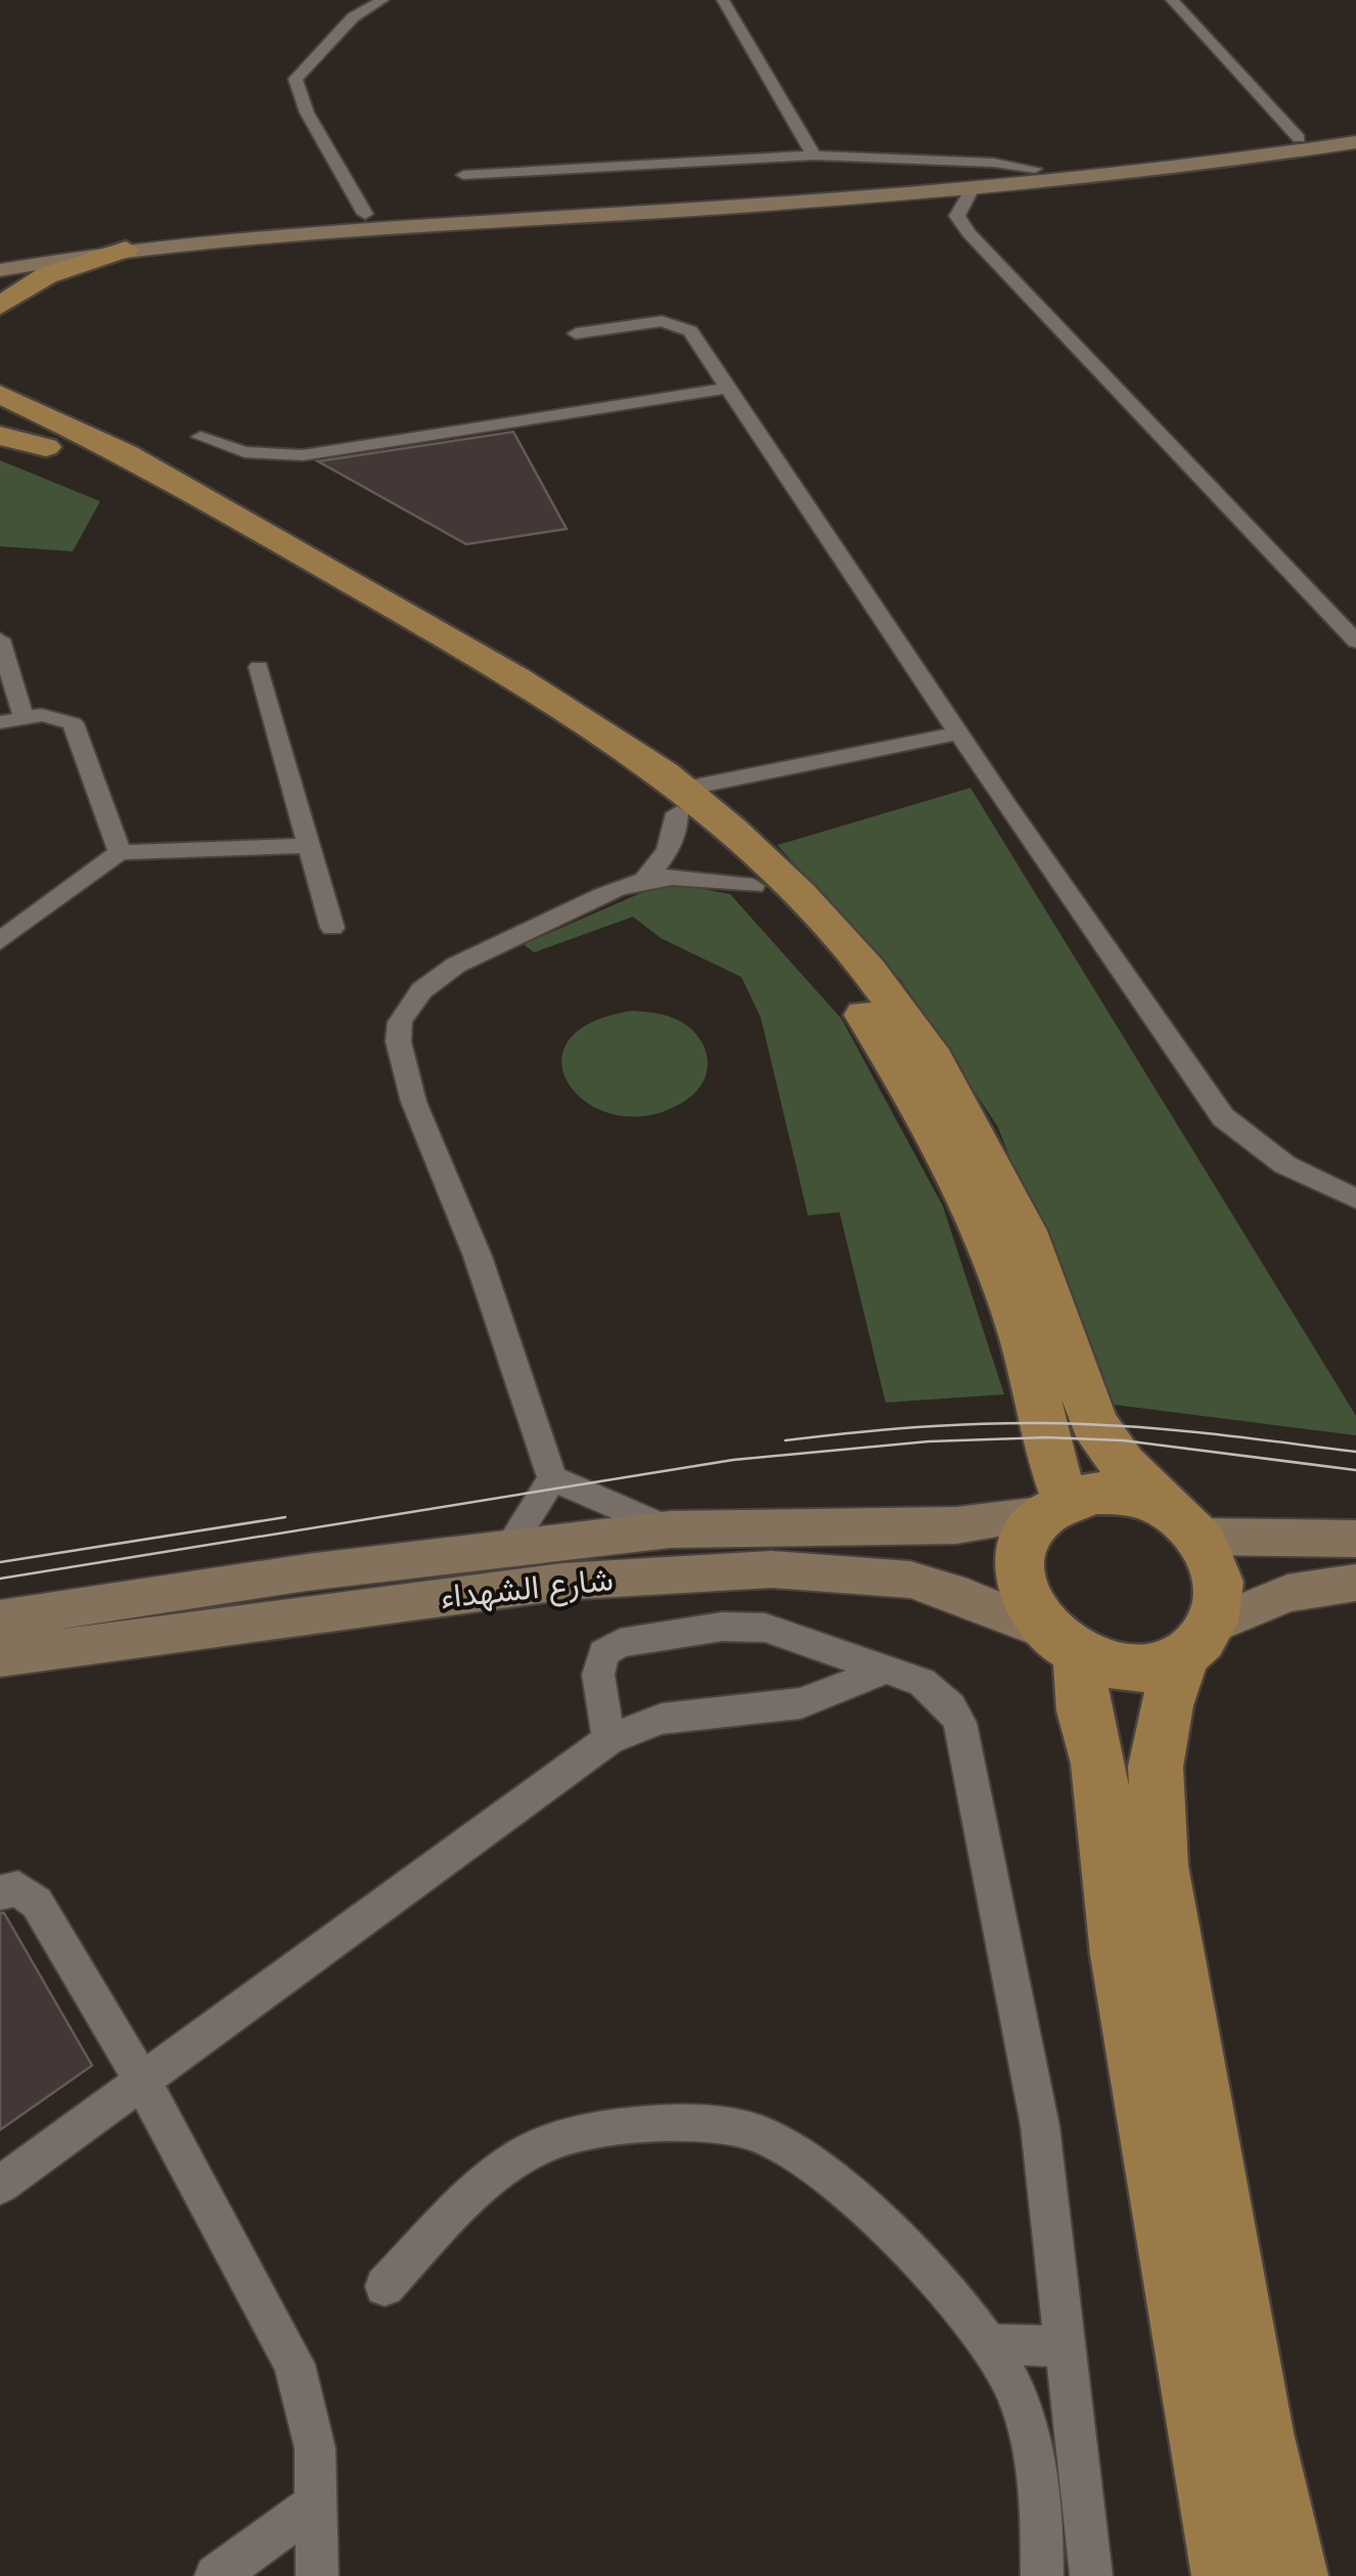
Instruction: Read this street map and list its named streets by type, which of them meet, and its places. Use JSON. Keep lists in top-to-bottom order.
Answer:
{
  "streets": {
    "main road": ["شارع الشهداء"]
  }
}
